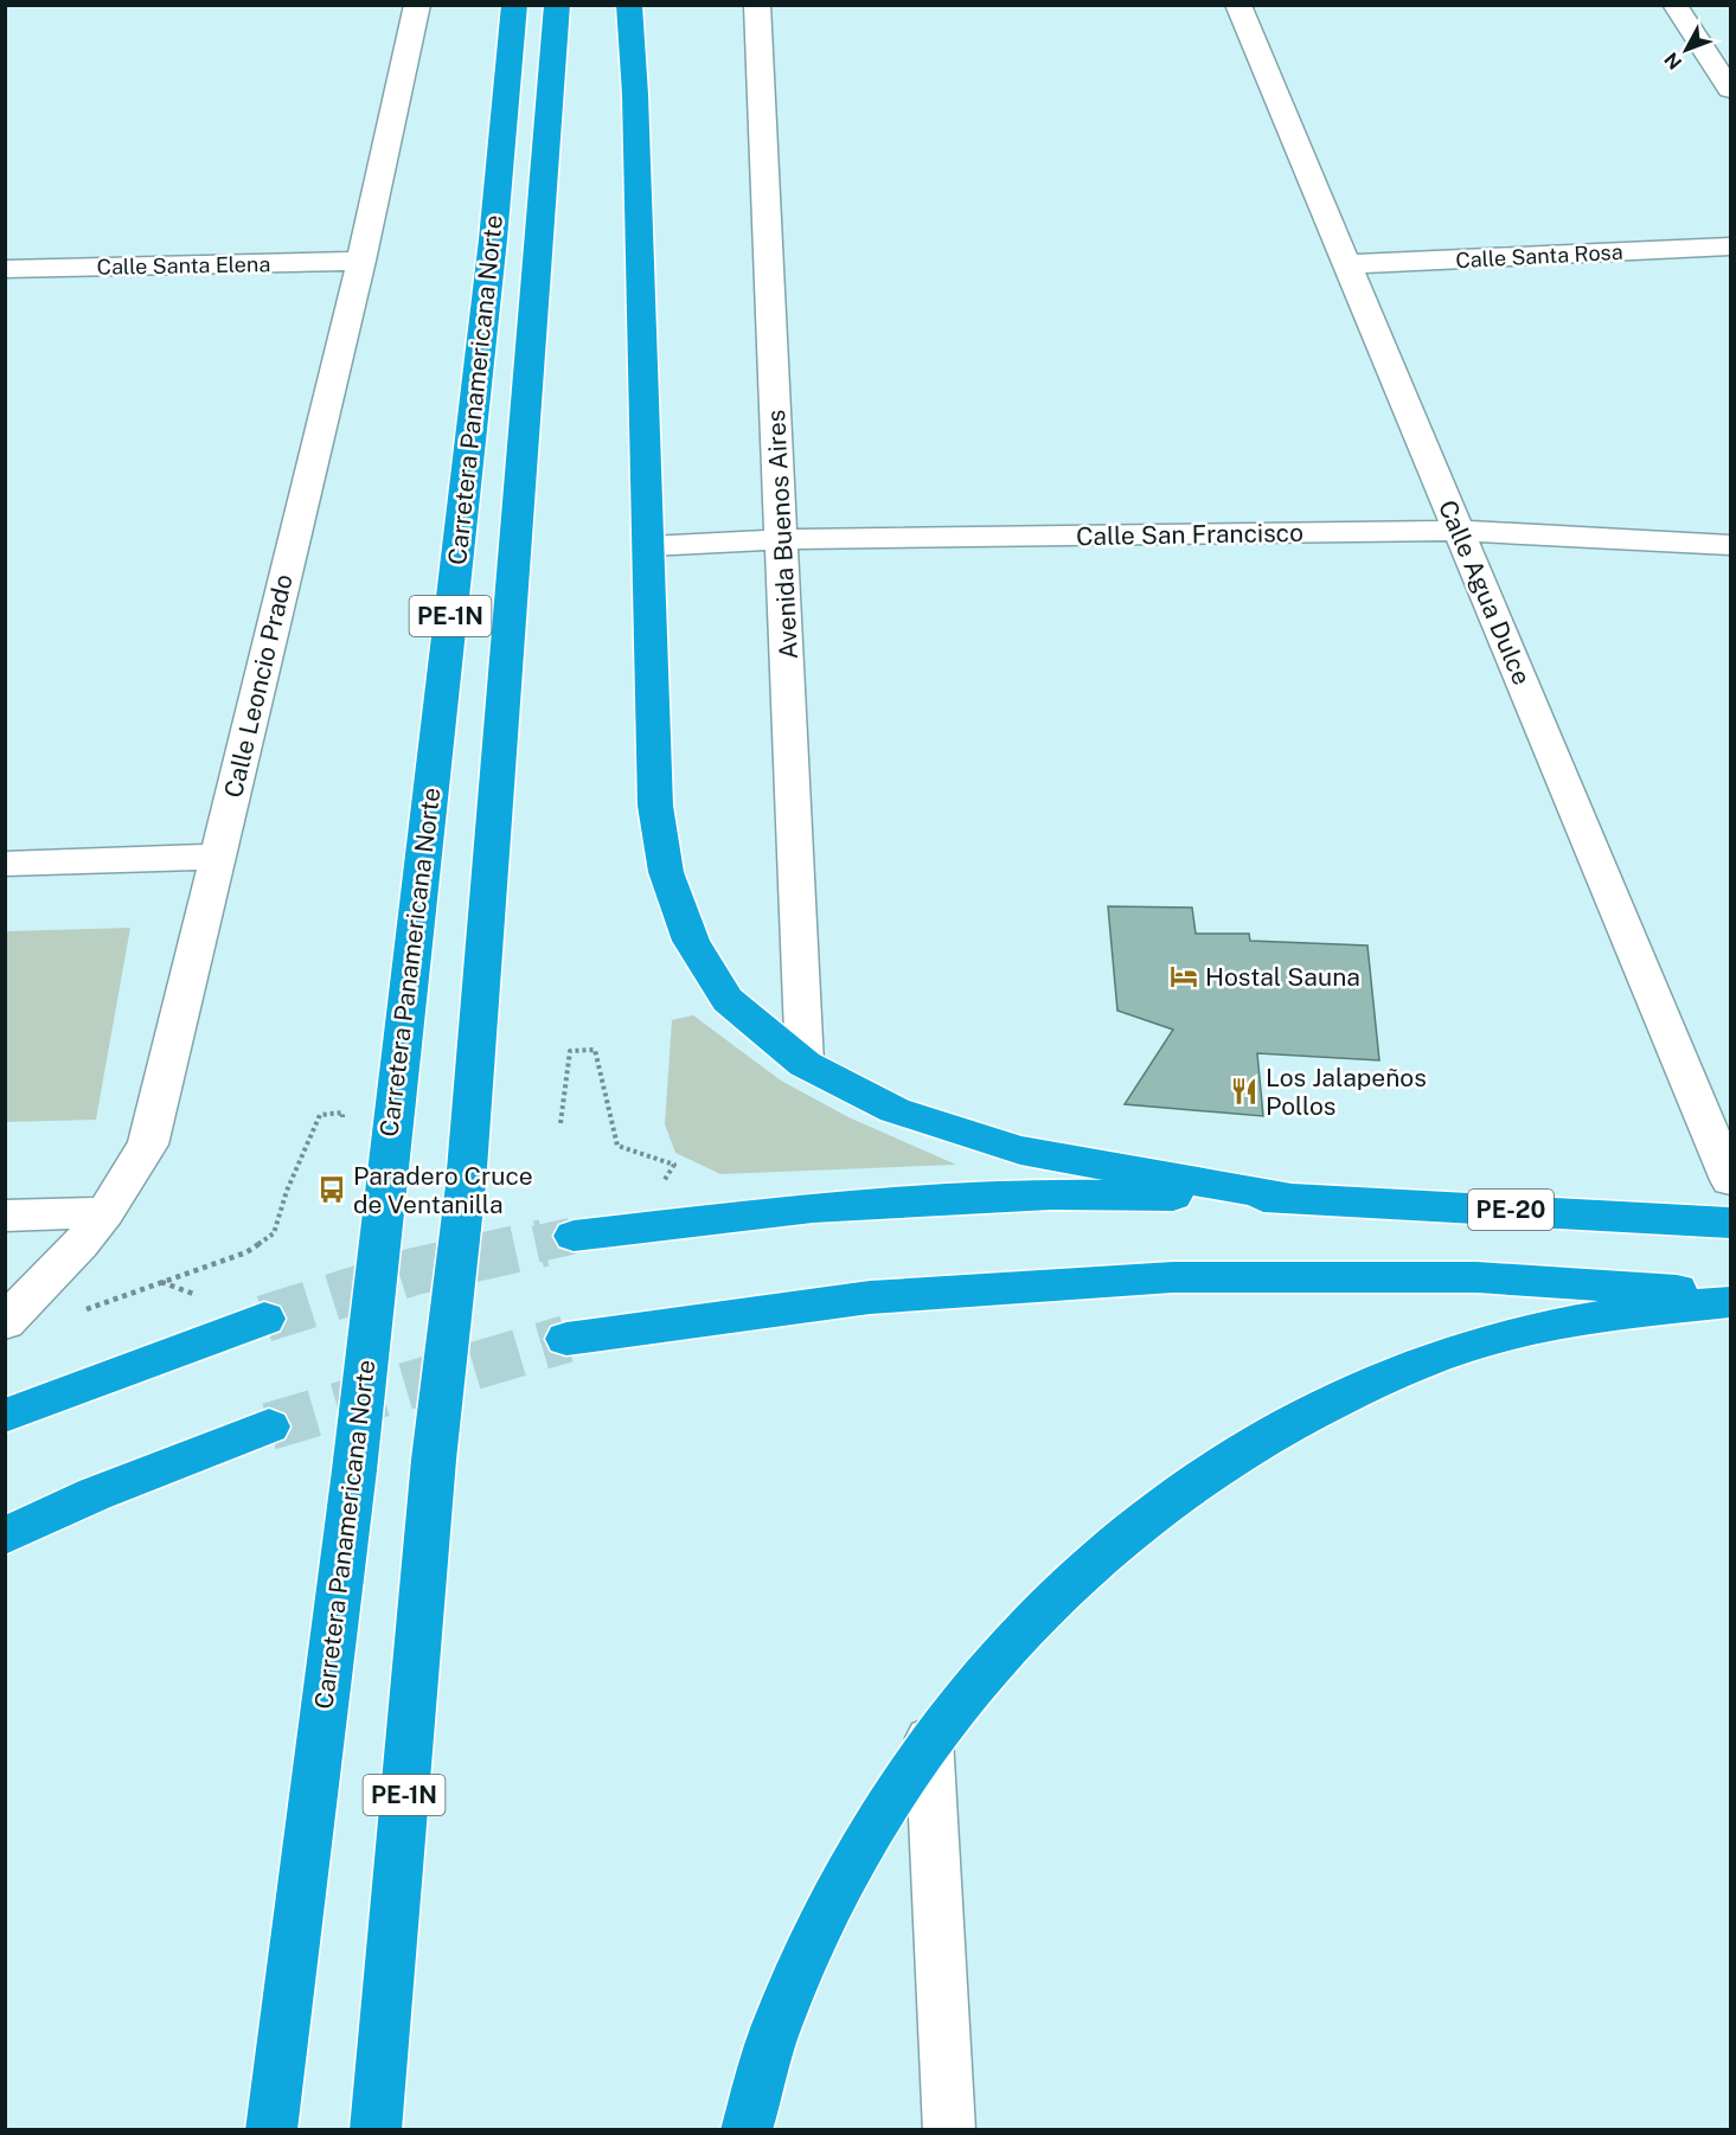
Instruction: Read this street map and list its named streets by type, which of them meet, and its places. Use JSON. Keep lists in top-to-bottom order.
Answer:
{
  "streets": {
    "highway": ["Carretera Panamericana Norte", "PE-1N", "PE-20"],
    "street": [
      "Calle Santa Rosa",
      "Calle Santa Elena",
      "Avenida Buenos Aires",
      "Calle San Francisco",
      "Calle Agua Dulce",
      "Calle Leoncio Prado"
    ]
  },
  "crossings": [
    ["Calle Santa Rosa", "Calle Agua Dulce"],
    ["Calle Santa Elena", "Calle Leoncio Prado"],
    ["Avenida Buenos Aires", "Calle San Francisco"],
    ["Calle San Francisco", "Calle Agua Dulce"]
  ],
  "places": {
    "hotel": ["Hostal Sauna"],
    "restaurant": ["Los Jalapeños Pollos"],
    "bus stop": ["Paradero Cruce de Ventanilla"]
  },
  "north": "bottom left"
}
